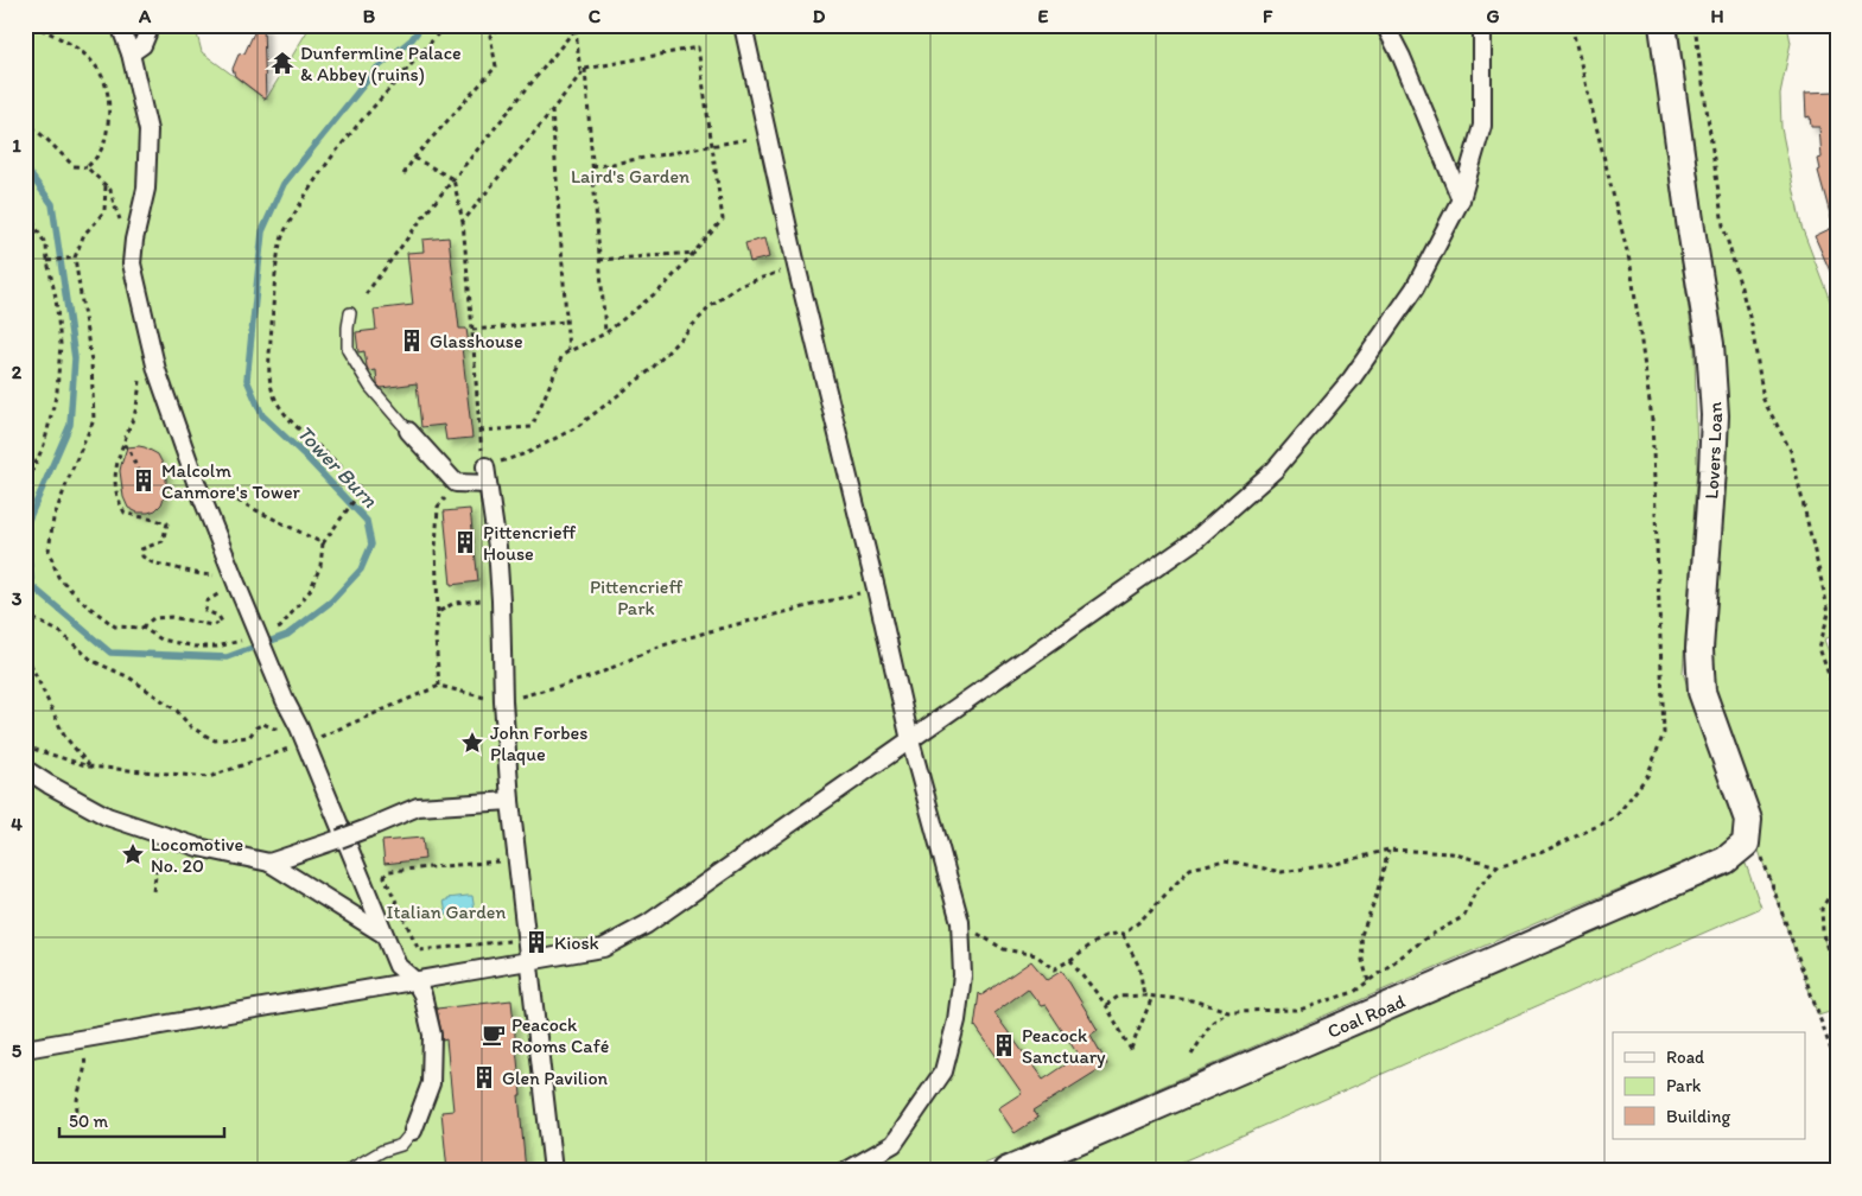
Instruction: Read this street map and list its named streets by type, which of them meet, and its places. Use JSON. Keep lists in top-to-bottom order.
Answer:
{
  "streets": {
    "street": ["Lovers Loan", "Coal Road"]
  },
  "crossings": [
    ["Lovers Loan", "Coal Road"]
  ],
  "water": ["Tower Burn"],
  "parks": ["Laird's Garden", "Pittencrieff Park", "Italian Garden"],
  "places": {
    "temple": ["Dunfermline Palace & Abbey (ruins)"],
    "building": [
      "Glasshouse",
      "Malcolm Canmore's Tower",
      "Pittencrieff House",
      "Kiosk",
      "Peacock Sanctuary",
      "Glen Pavilion"
    ],
    "place": ["John Forbes Plaque", "Locomotive No. 20"],
    "cafe": ["Peacock Rooms Café"]
  },
  "legend": ["Road", "Park", "Building"],
  "scale_bar": "50 m",
  "grid": {
    "columns": [
      "A",
      "B",
      "C",
      "D",
      "E",
      "F",
      "G",
      "H"
    ],
    "rows": [
      "1",
      "2",
      "3",
      "4",
      "5"
    ]
  }
}
